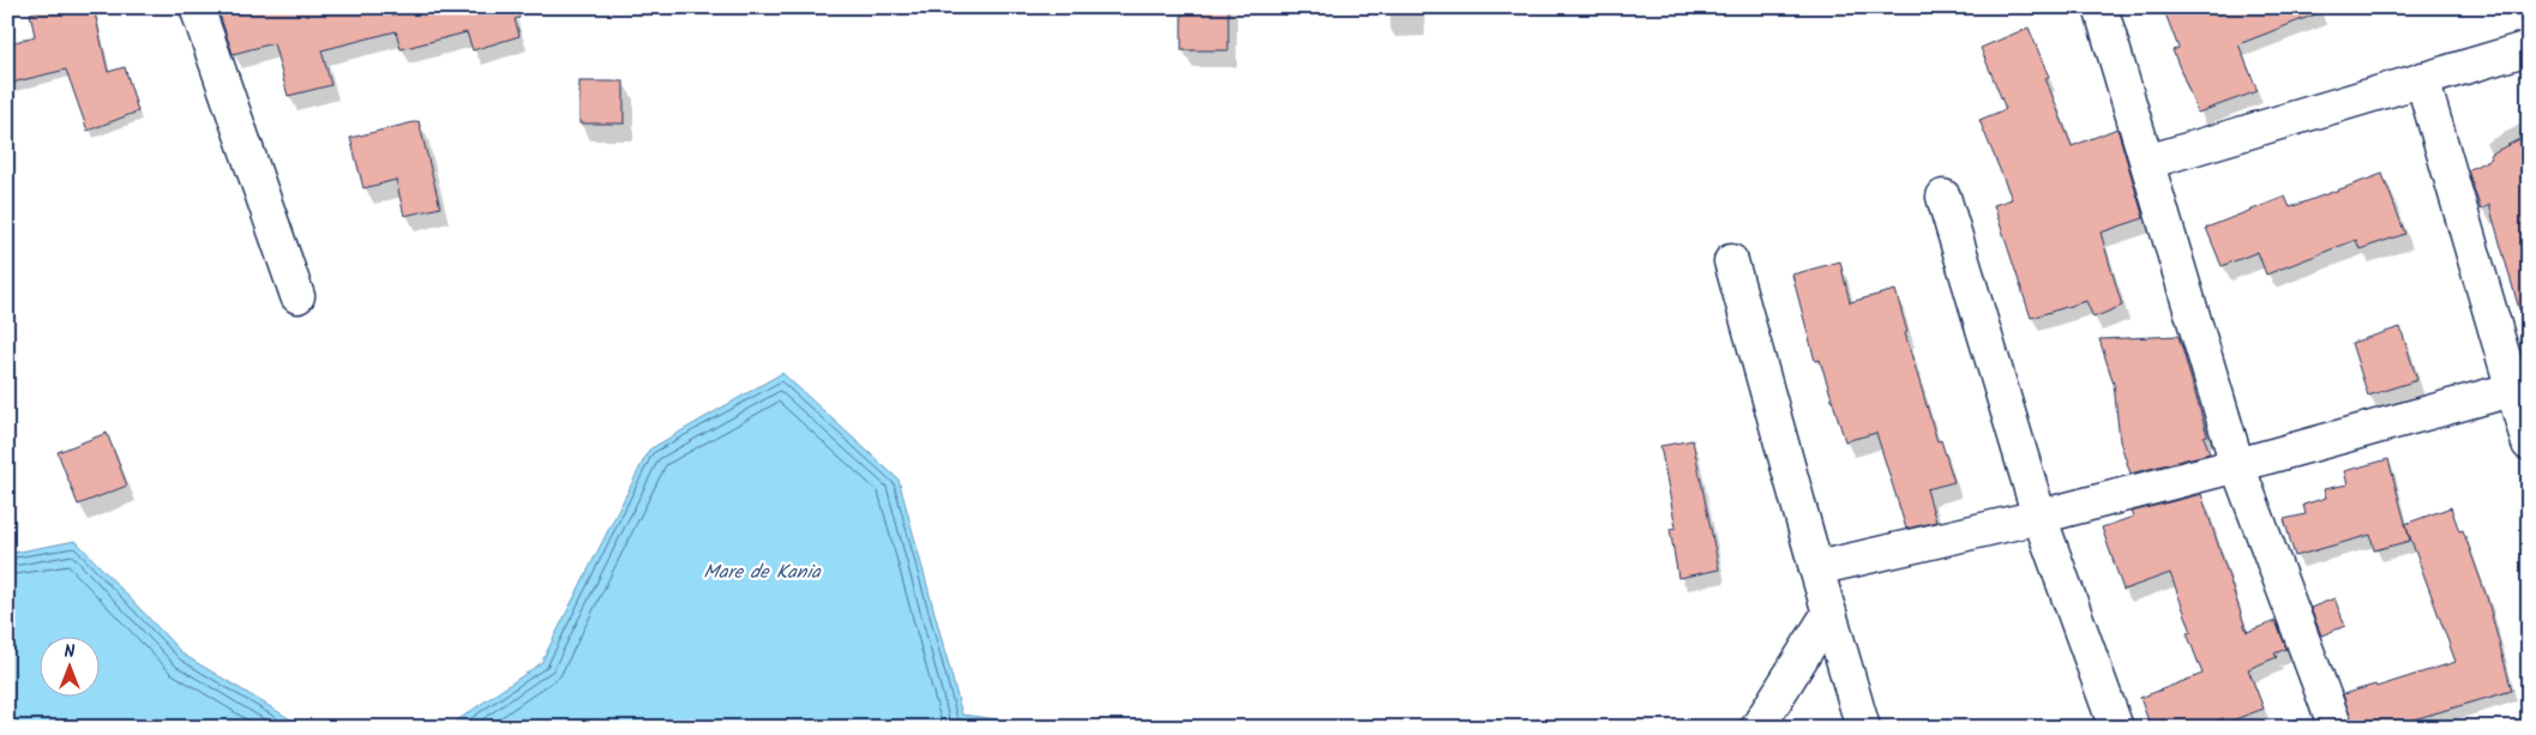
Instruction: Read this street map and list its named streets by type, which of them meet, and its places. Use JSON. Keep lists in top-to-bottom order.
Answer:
{
  "water": ["Mare de Kania"],
  "north": "top"
}
